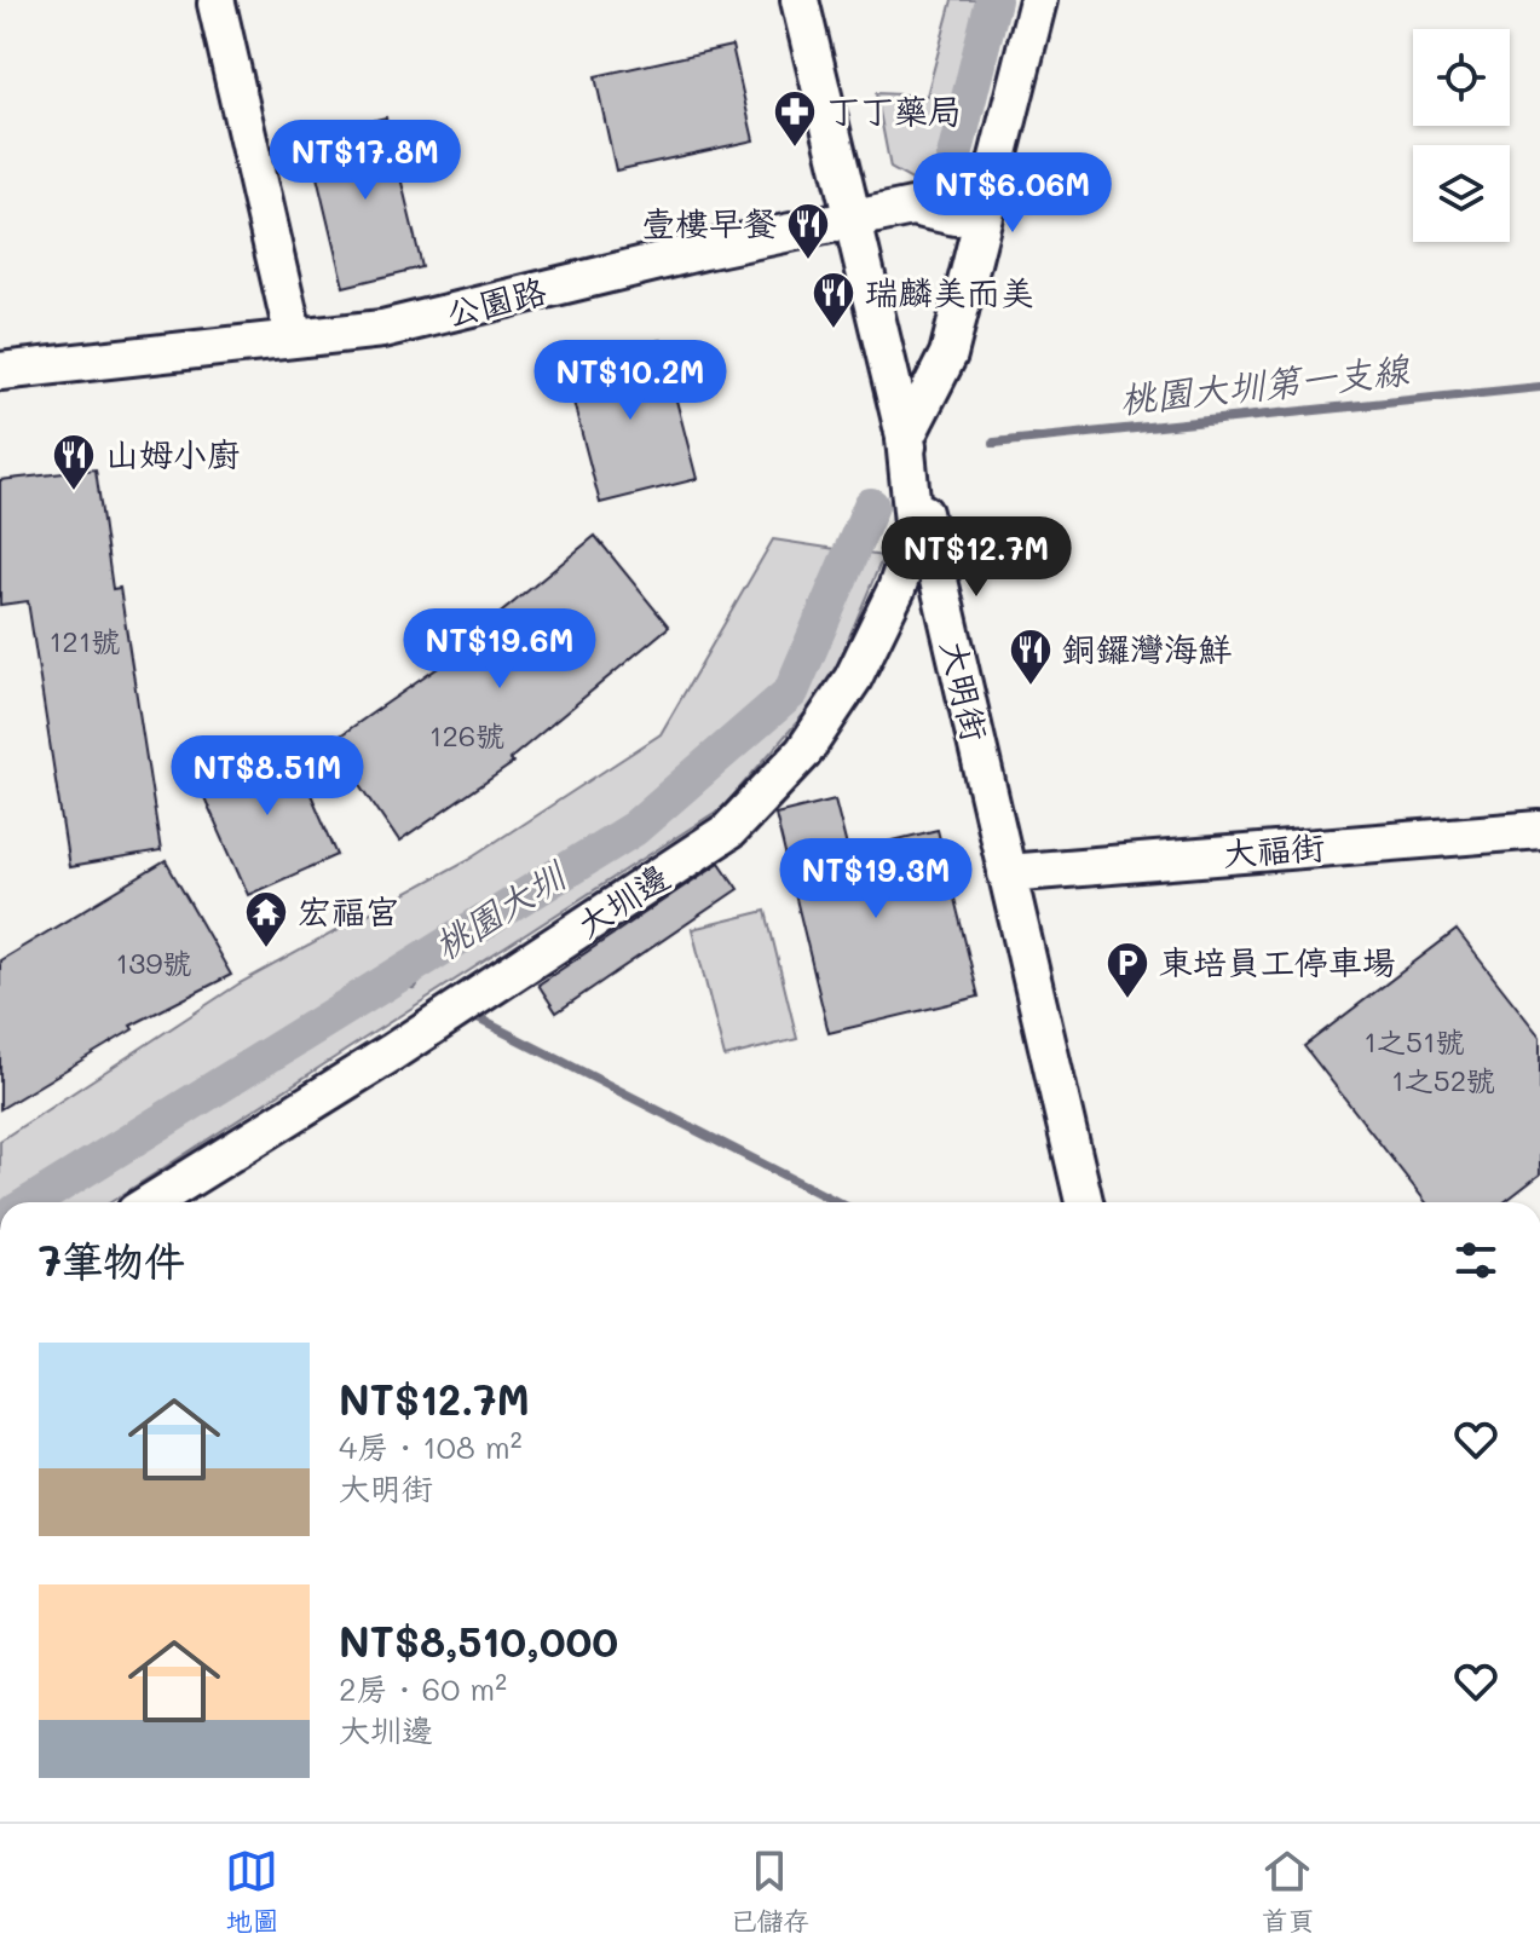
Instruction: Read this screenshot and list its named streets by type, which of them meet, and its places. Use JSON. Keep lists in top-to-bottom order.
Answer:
{
  "streets": {
    "street": [
      "公園路",
      "大明街",
      "大福街",
      "大圳邊"
    ]
  },
  "crossings": [
    ["公園路", "大明街"],
    ["大明街", "大福街"],
    ["大明街", "大圳邊"]
  ],
  "water": ["桃園大圳第一支線", "桃園大圳"],
  "places": {
    "pharmacy": ["丁丁藥局"],
    "restaurant": [
      "壹樓早餐",
      "瑞麟美而美",
      "山姆小廚",
      "銅鑼灣海鮮"
    ],
    "temple": ["宏福宮"],
    "parking": ["東培員工停車場"]
  },
  "house_numbers": [
    "121號",
    "126號",
    "139號",
    "1之51號",
    "1之52號"
  ],
  "page": {
    "price": [
      "NT$17.8M",
      "NT$6.06M",
      "NT$10.2M",
      "NT$12.7M",
      "NT$19.6M",
      "NT$8.51M",
      "NT$19.3M"
    ],
    "heading": "7筆物件",
    "list": [
      {
        "name": "NT$12.7M",
        "note": "4房 · 108 m² · 大明街"
      },
      {
        "name": "NT$8,510,000",
        "note": "2房 · 60 m² · 大圳邊"
      }
    ],
    "tabs": ["地圖", "已儲存", "首頁"]
  }
}
